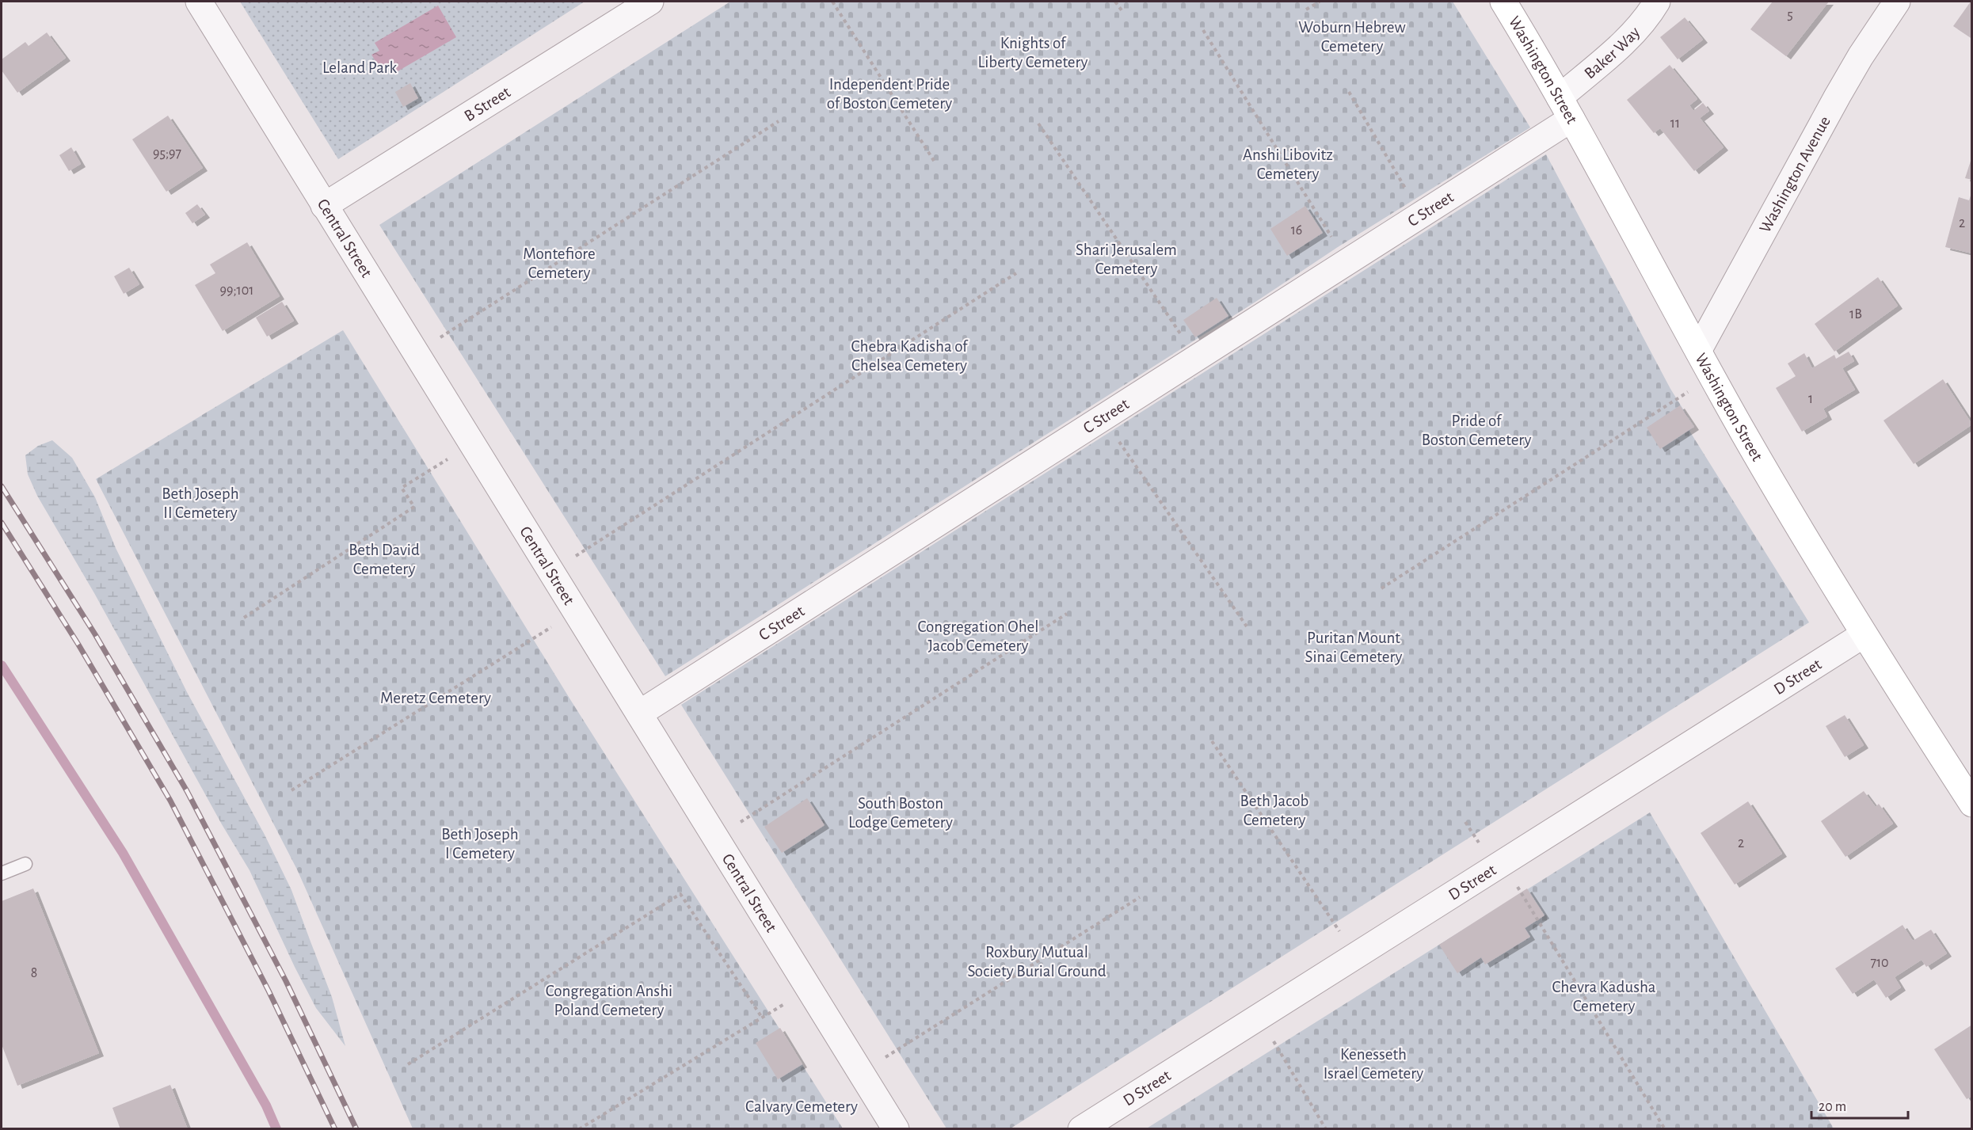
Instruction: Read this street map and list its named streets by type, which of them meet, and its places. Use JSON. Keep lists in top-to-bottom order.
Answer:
{
  "streets": {
    "main road": ["Washington Street"],
    "street": [
      "Baker Way",
      "B Street",
      "Washington Avenue",
      "C Street",
      "Central Street",
      "D Street"
    ]
  },
  "crossings": [
    ["Baker Way", "Washington Street"],
    ["Baker Way", "C Street"],
    ["Washington Street", "Washington Avenue"],
    ["Washington Street", "C Street"],
    ["Washington Street", "D Street"],
    ["B Street", "Central Street"],
    ["C Street", "Central Street"]
  ],
  "parks": [
    "Woburn Hebrew Cemetery",
    "Knights of Liberty Cemetery",
    "Leland Park",
    "Independent Pride of Boston Cemetery",
    "Anshi Libovitz Cemetery",
    "Shari Jerusalem Cemetery",
    "Montefiore Cemetery",
    "Chebra Kadisha of Chelsea Cemetery",
    "Pride of Boston Cemetery",
    "Beth Joseph II Cemetery",
    "Beth David Cemetery",
    "Congregation Ohel Jacob Cemetery",
    "Puritan Mount Sinai Cemetery",
    "Meretz Cemetery",
    "Beth Jacob Cemetery",
    "South Boston Lodge Cemetery",
    "Beth Joseph I Cemetery",
    "Roxbury Mutual Society Burial Ground",
    "Chevra Kadusha Cemetery",
    "Congregation Anshi Poland Cemetery",
    "Kenesseth Israel Cemetery",
    "Calvary Cemetery"
  ],
  "house_numbers": [
    "5",
    "11",
    "95;97",
    "2",
    "16",
    "99;101",
    "1B",
    "1",
    "2",
    "710",
    "8"
  ],
  "scale_bar": "20 m"
}
